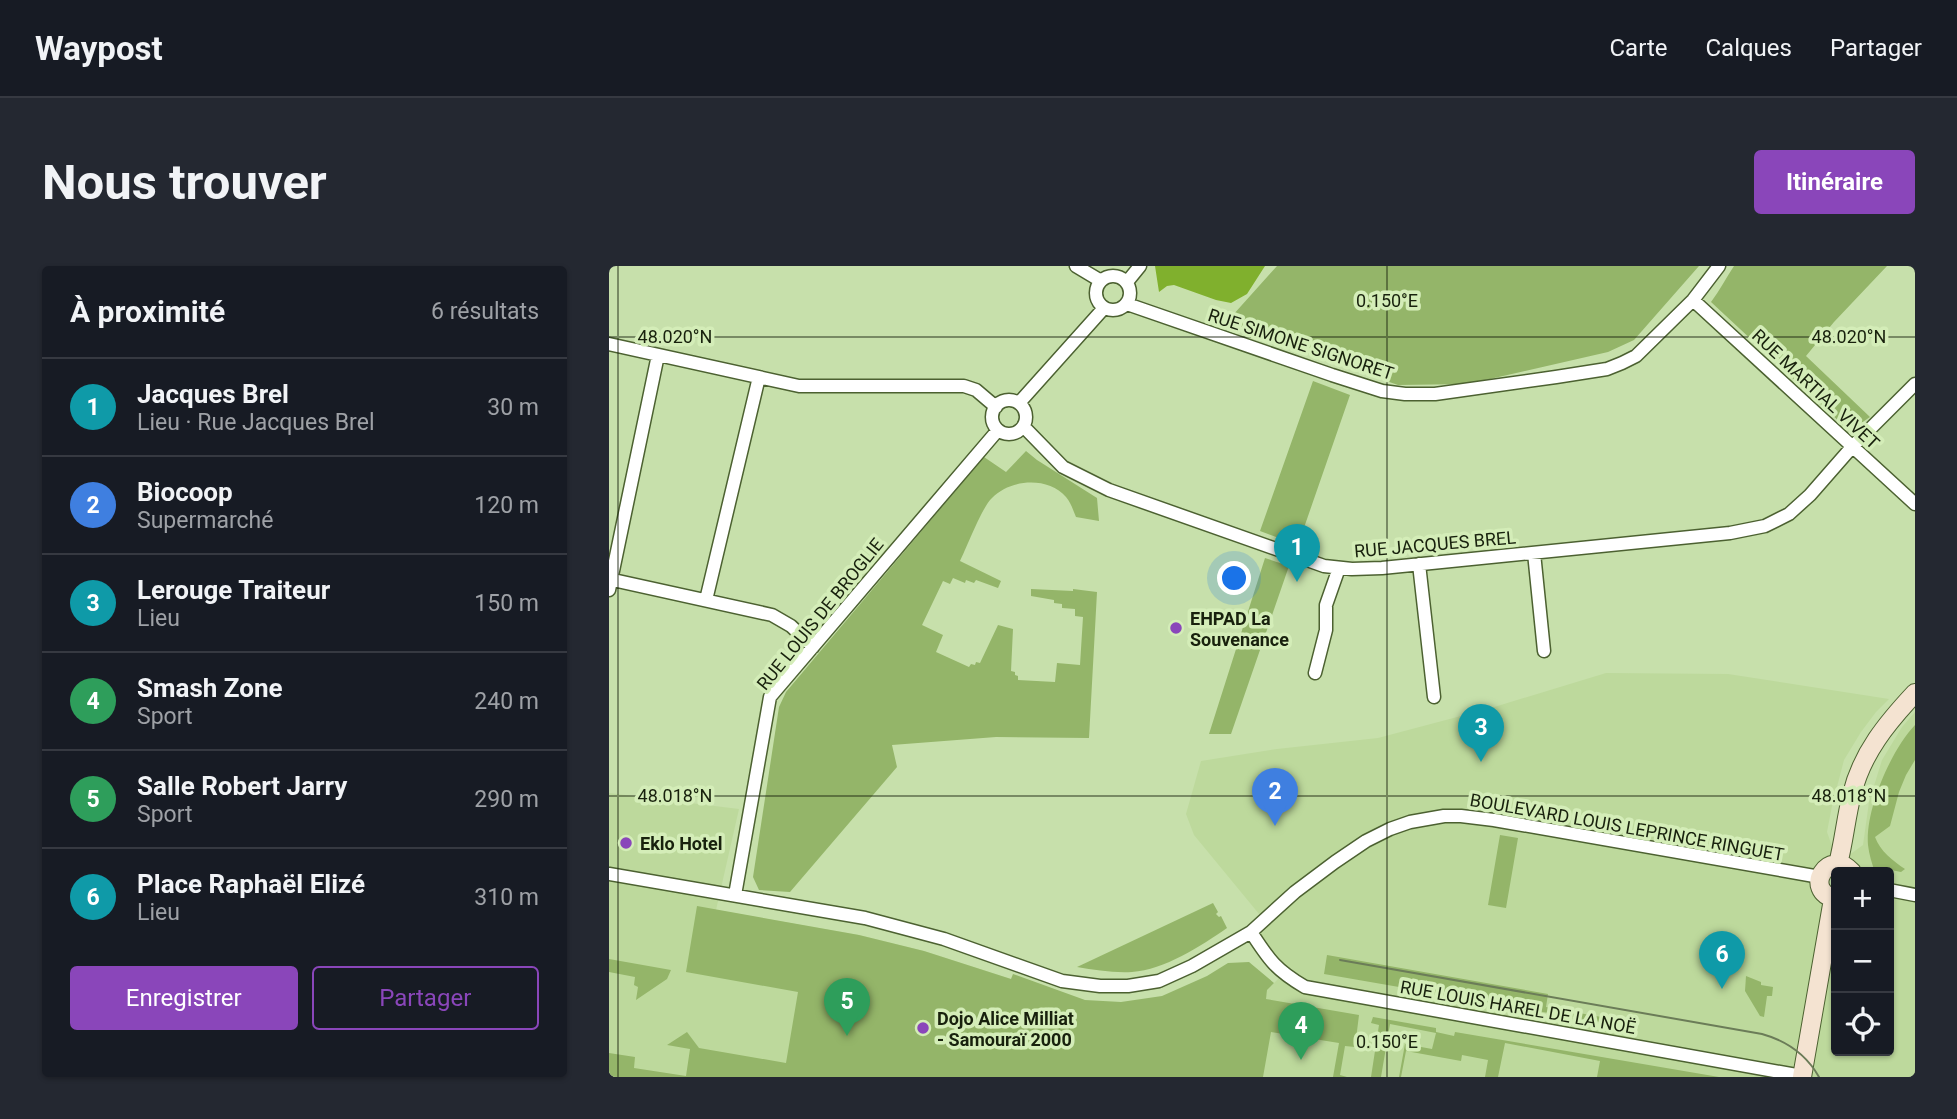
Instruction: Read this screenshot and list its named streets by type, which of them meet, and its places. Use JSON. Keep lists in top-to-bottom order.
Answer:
{
  "streets": {
    "street": [
      "RUE SIMONE SIGNORET",
      "RUE MARTIAL VIVET",
      "RUE JACQUES BREL",
      "RUE LOUIS DE BROGLIE",
      "BOULEVARD LOUIS LEPRINCE RINGUET",
      "RUE LOUIS HAREL DE LA NOË"
    ]
  },
  "crossings": [
    ["RUE SIMONE SIGNORET", "RUE MARTIAL VIVET"],
    ["RUE MARTIAL VIVET", "RUE JACQUES BREL"],
    ["RUE JACQUES BREL", "RUE LOUIS DE BROGLIE"],
    ["RUE LOUIS DE BROGLIE", "BOULEVARD LOUIS LEPRINCE RINGUET"],
    ["BOULEVARD LOUIS LEPRINCE RINGUET", "RUE LOUIS HAREL DE LA NOË"]
  ],
  "places": ["EHPAD La Souvenance", "Eklo Hotel", "Dojo Alice Milliat - Samouraï 2000"],
  "page": {
    "header": "Waypost",
    "nav": ["Carte", "Calques", "Partager"],
    "buttons": [
      "Itinéraire",
      ["Enregistrer", "Partager"]
    ],
    "title": "Nous trouver",
    "heading": ["À proximité", "6 résultats"],
    "list": [
      {
        "mark": "1",
        "name": "Jacques Brel",
        "note": "Lieu · Rue Jacques Brel",
        "value": "30 m"
      },
      {
        "mark": "2",
        "name": "Biocoop",
        "note": "Supermarché",
        "value": "120 m"
      },
      {
        "mark": "3",
        "name": "Lerouge Traiteur",
        "note": "Lieu",
        "value": "150 m"
      },
      {
        "mark": "4",
        "name": "Smash Zone",
        "note": "Sport",
        "value": "240 m"
      },
      {
        "mark": "5",
        "name": "Salle Robert Jarry",
        "note": "Sport",
        "value": "290 m"
      },
      {
        "mark": "6",
        "name": "Place Raphaël Elizé",
        "note": "Lieu",
        "value": "310 m"
      }
    ],
    "pins": [
      "1",
      "3",
      "2",
      "6",
      "5",
      "4"
    ],
    "map_buttons": ["+", "−"]
  },
  "coordinates": ["0.150°E", "48.020°N", "48.018°N"]
}
